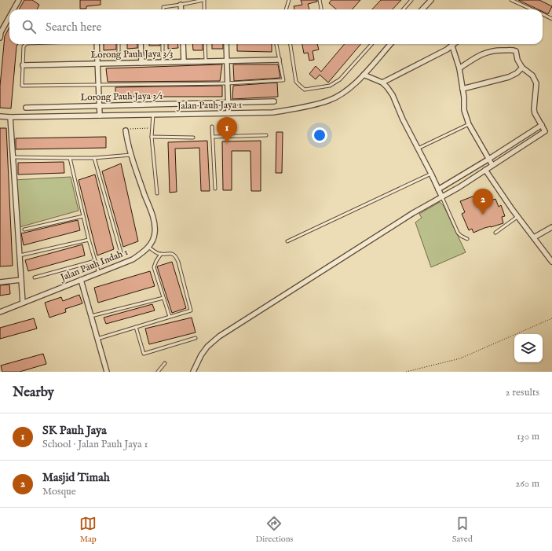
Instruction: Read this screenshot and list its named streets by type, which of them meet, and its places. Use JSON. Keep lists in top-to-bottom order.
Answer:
{
  "streets": {
    "street": [
      "Lorong Pauh Jaya 3/3",
      "Lorong Pauh Jaya 3/1",
      "Jalan Pauh Jaya 1",
      "Jalan Pauh Indah 1"
    ]
  },
  "page": {
    "search": "Search here",
    "pins": ["1", "2"],
    "heading": ["Nearby", "2 results"],
    "list": [
      {
        "mark": "1",
        "name": "SK Pauh Jaya",
        "note": "School · Jalan Pauh Jaya 1",
        "value": "130 m"
      },
      {
        "mark": "2",
        "name": "Masjid Timah",
        "note": "Mosque",
        "value": "260 m"
      }
    ],
    "nav": ["Map", "Directions", "Saved"]
  }
}
